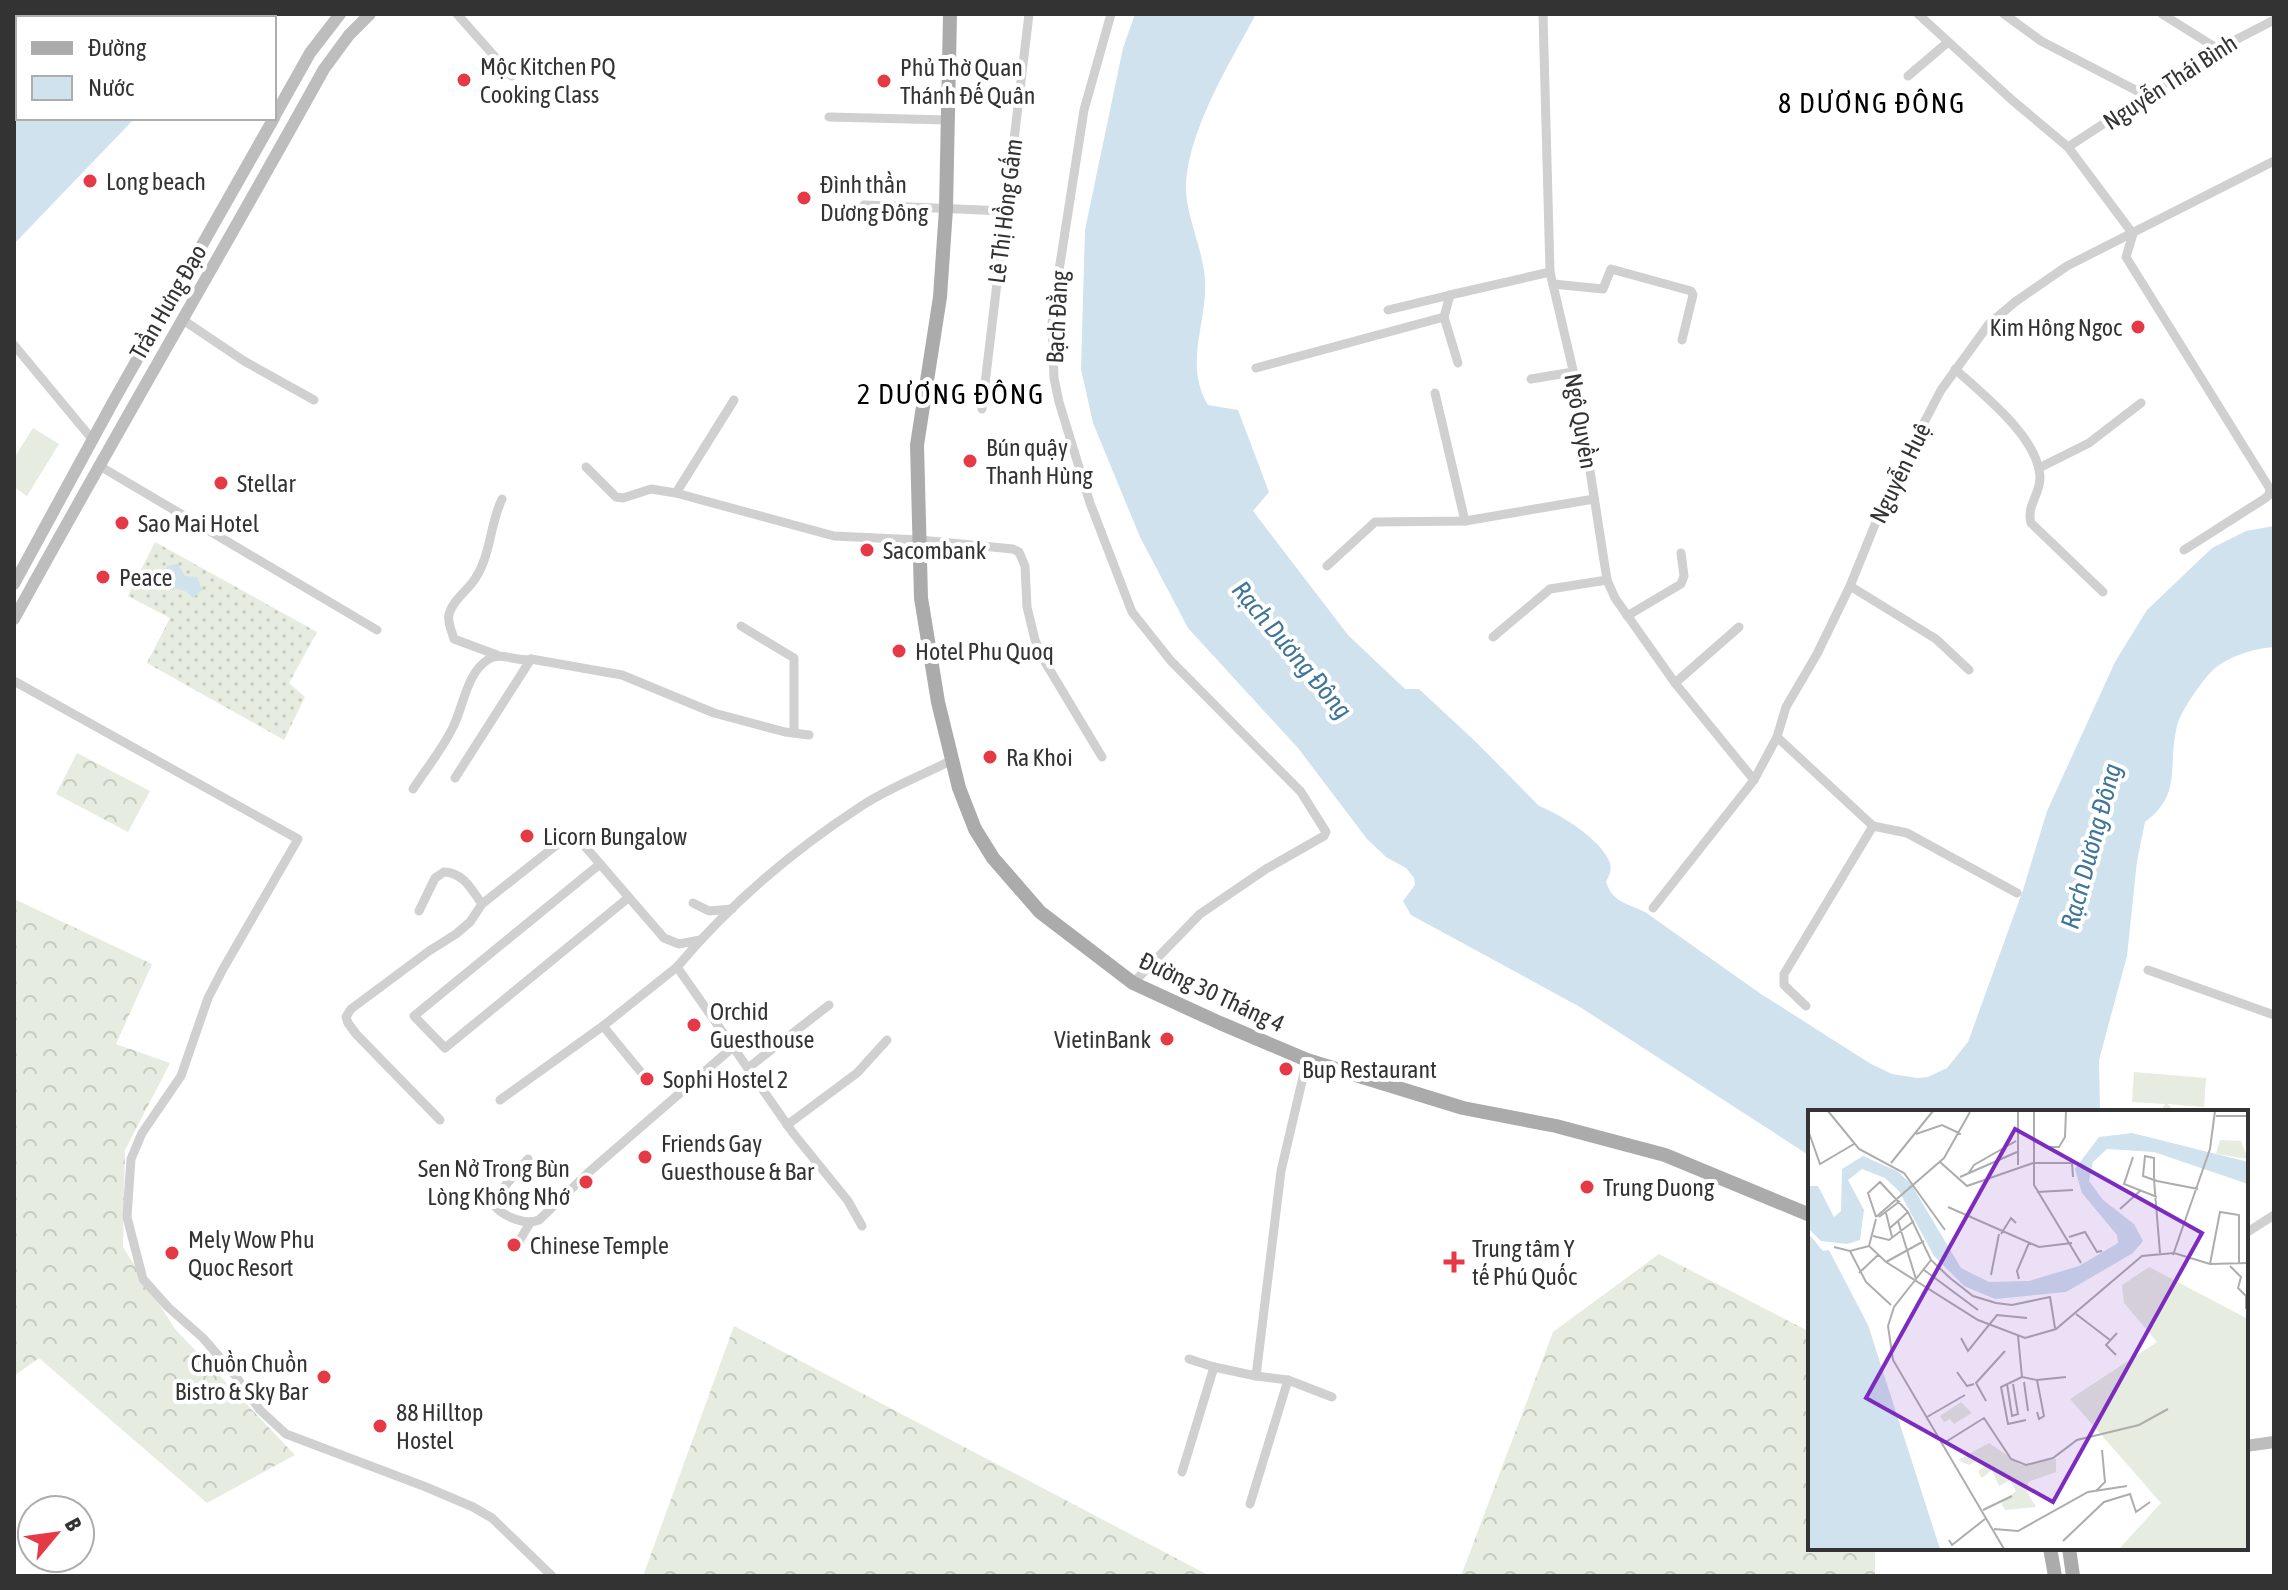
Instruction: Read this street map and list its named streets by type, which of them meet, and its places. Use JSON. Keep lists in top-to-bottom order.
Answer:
{
  "streets": {
    "main road": ["Trần Hưng Đạo", "Đường 30 Tháng 4"],
    "street": [
      "Nguyễn Thái Bình",
      "Lê Thị Hồng Gấm",
      "Bạch Đằng",
      "Ngô Quyền",
      "Nguyễn Huệ"
    ]
  },
  "crossings": [
    ["Bạch Đằng", "Đường 30 Tháng 4"],
    ["Ngô Quyền", "Nguyễn Huệ"]
  ],
  "districts": ["8 DƯƠNG ĐÔNG", "2 DƯƠNG ĐÔNG"],
  "water": ["Rạch Dương Đông"],
  "places": {
    "other": [
      "Mộc Kitchen PQ Cooking Class",
      "Phủ Thờ Quan Thánh Đế Quân",
      "Long beach",
      "Đình thần Dương Đông",
      "Kim Hông Ngoc",
      "Bún quậy Thanh Hùng",
      "Stellar",
      "Sao Mai Hotel",
      "Sacombank",
      "Peace",
      "Hotel Phu Quoq",
      "Ra Khoi",
      "Licorn Bungalow",
      "Orchid Guesthouse",
      "VietinBank",
      "Bup Restaurant",
      "Sophi Hostel 2",
      "Friends Gay Guesthouse & Bar",
      "Sen Nở Trong Bùn Lòng Không Nhớ",
      "Trung Duong",
      "Chinese Temple",
      "Mely Wow Phu Quoc Resort",
      "Chuồn Chuồn Bistro & Sky Bar",
      "88 Hilltop Hostel"
    ],
    "health": ["Trung tâm Y tế Phú Quốc"]
  },
  "legend": ["Đường", "Nước"],
  "north": "top right"
}
